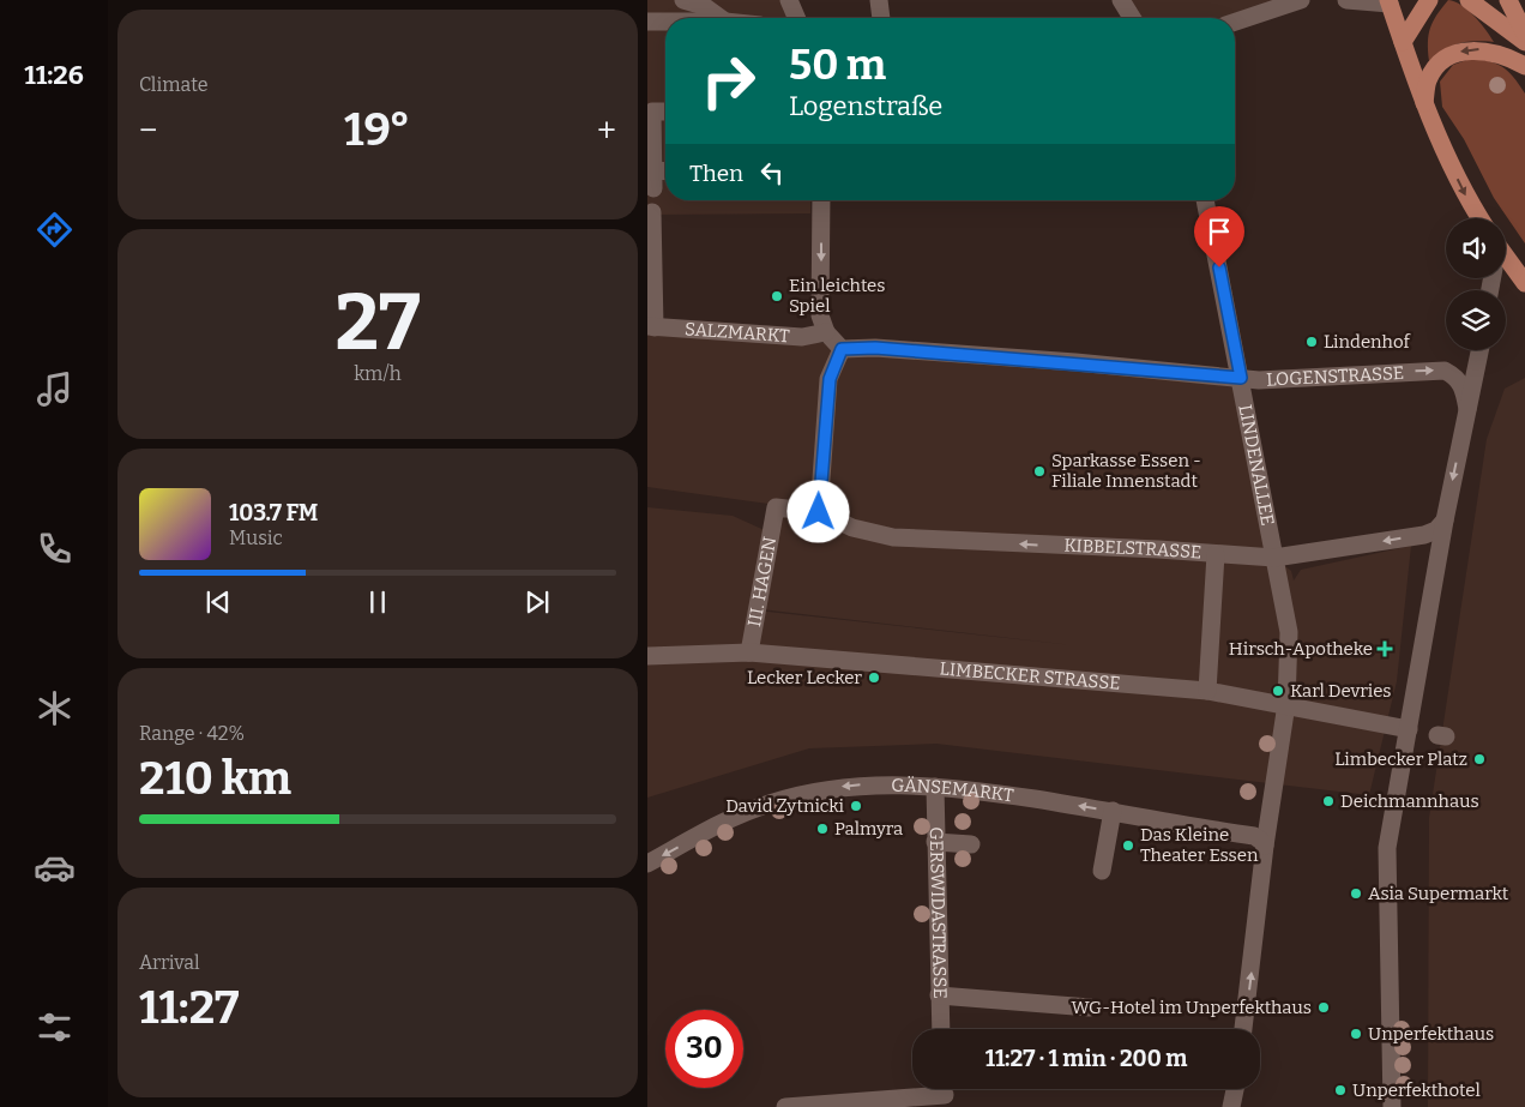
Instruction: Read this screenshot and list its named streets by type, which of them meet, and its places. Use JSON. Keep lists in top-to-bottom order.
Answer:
{
  "streets": {
    "street": [
      "SALZMARKT",
      "LOGENSTRASSE",
      "LINDENALLEE",
      "KIBBELSTRASSE",
      "III. HAGEN",
      "LIMBECKER STRASSE",
      "GÄNSEMARKT",
      "GERSWIDASTRASSE"
    ]
  },
  "crossings": [
    ["LOGENSTRASSE", "LINDENALLEE"],
    ["LINDENALLEE", "KIBBELSTRASSE"],
    ["LINDENALLEE", "LIMBECKER STRASSE"],
    ["LINDENALLEE", "GÄNSEMARKT"],
    ["KIBBELSTRASSE", "III. HAGEN"],
    ["III. HAGEN", "LIMBECKER STRASSE"],
    ["GÄNSEMARKT", "GERSWIDASTRASSE"]
  ],
  "one_way": ["LOGENSTRASSE", "KIBBELSTRASSE", "GÄNSEMARKT"],
  "places": {
    "other": [
      "Ein leichtes Spiel",
      "Lindenhof",
      "Sparkasse Essen - Filiale Innenstadt",
      "Lecker Lecker",
      "Karl Devries",
      "Limbecker Platz",
      "Deichmannhaus",
      "David Zytnicki",
      "Palmyra",
      "Das Kleine Theater Essen",
      "Asia Supermarkt",
      "WG-Hotel im Unperfekthaus",
      "Unperfekthaus",
      "Unperfekthotel"
    ],
    "health": ["Hirsch-Apotheke"]
  },
  "page": {
    "tabs": "11:26",
    "tile": [
      "Climate",
      ["27", "km/h"],
      ["Range · 42%", "210 km"],
      ["Arrival", "11:27"]
    ],
    "turn": ["50 m", "Logenstraße"],
    "heat": ["−", "19°", "+"],
    "then": "Then",
    "song": ["103.7 FM", "Music"],
    "limit": "30",
    "trip": "11:27 · 1 min · 200 m"
  }
}
